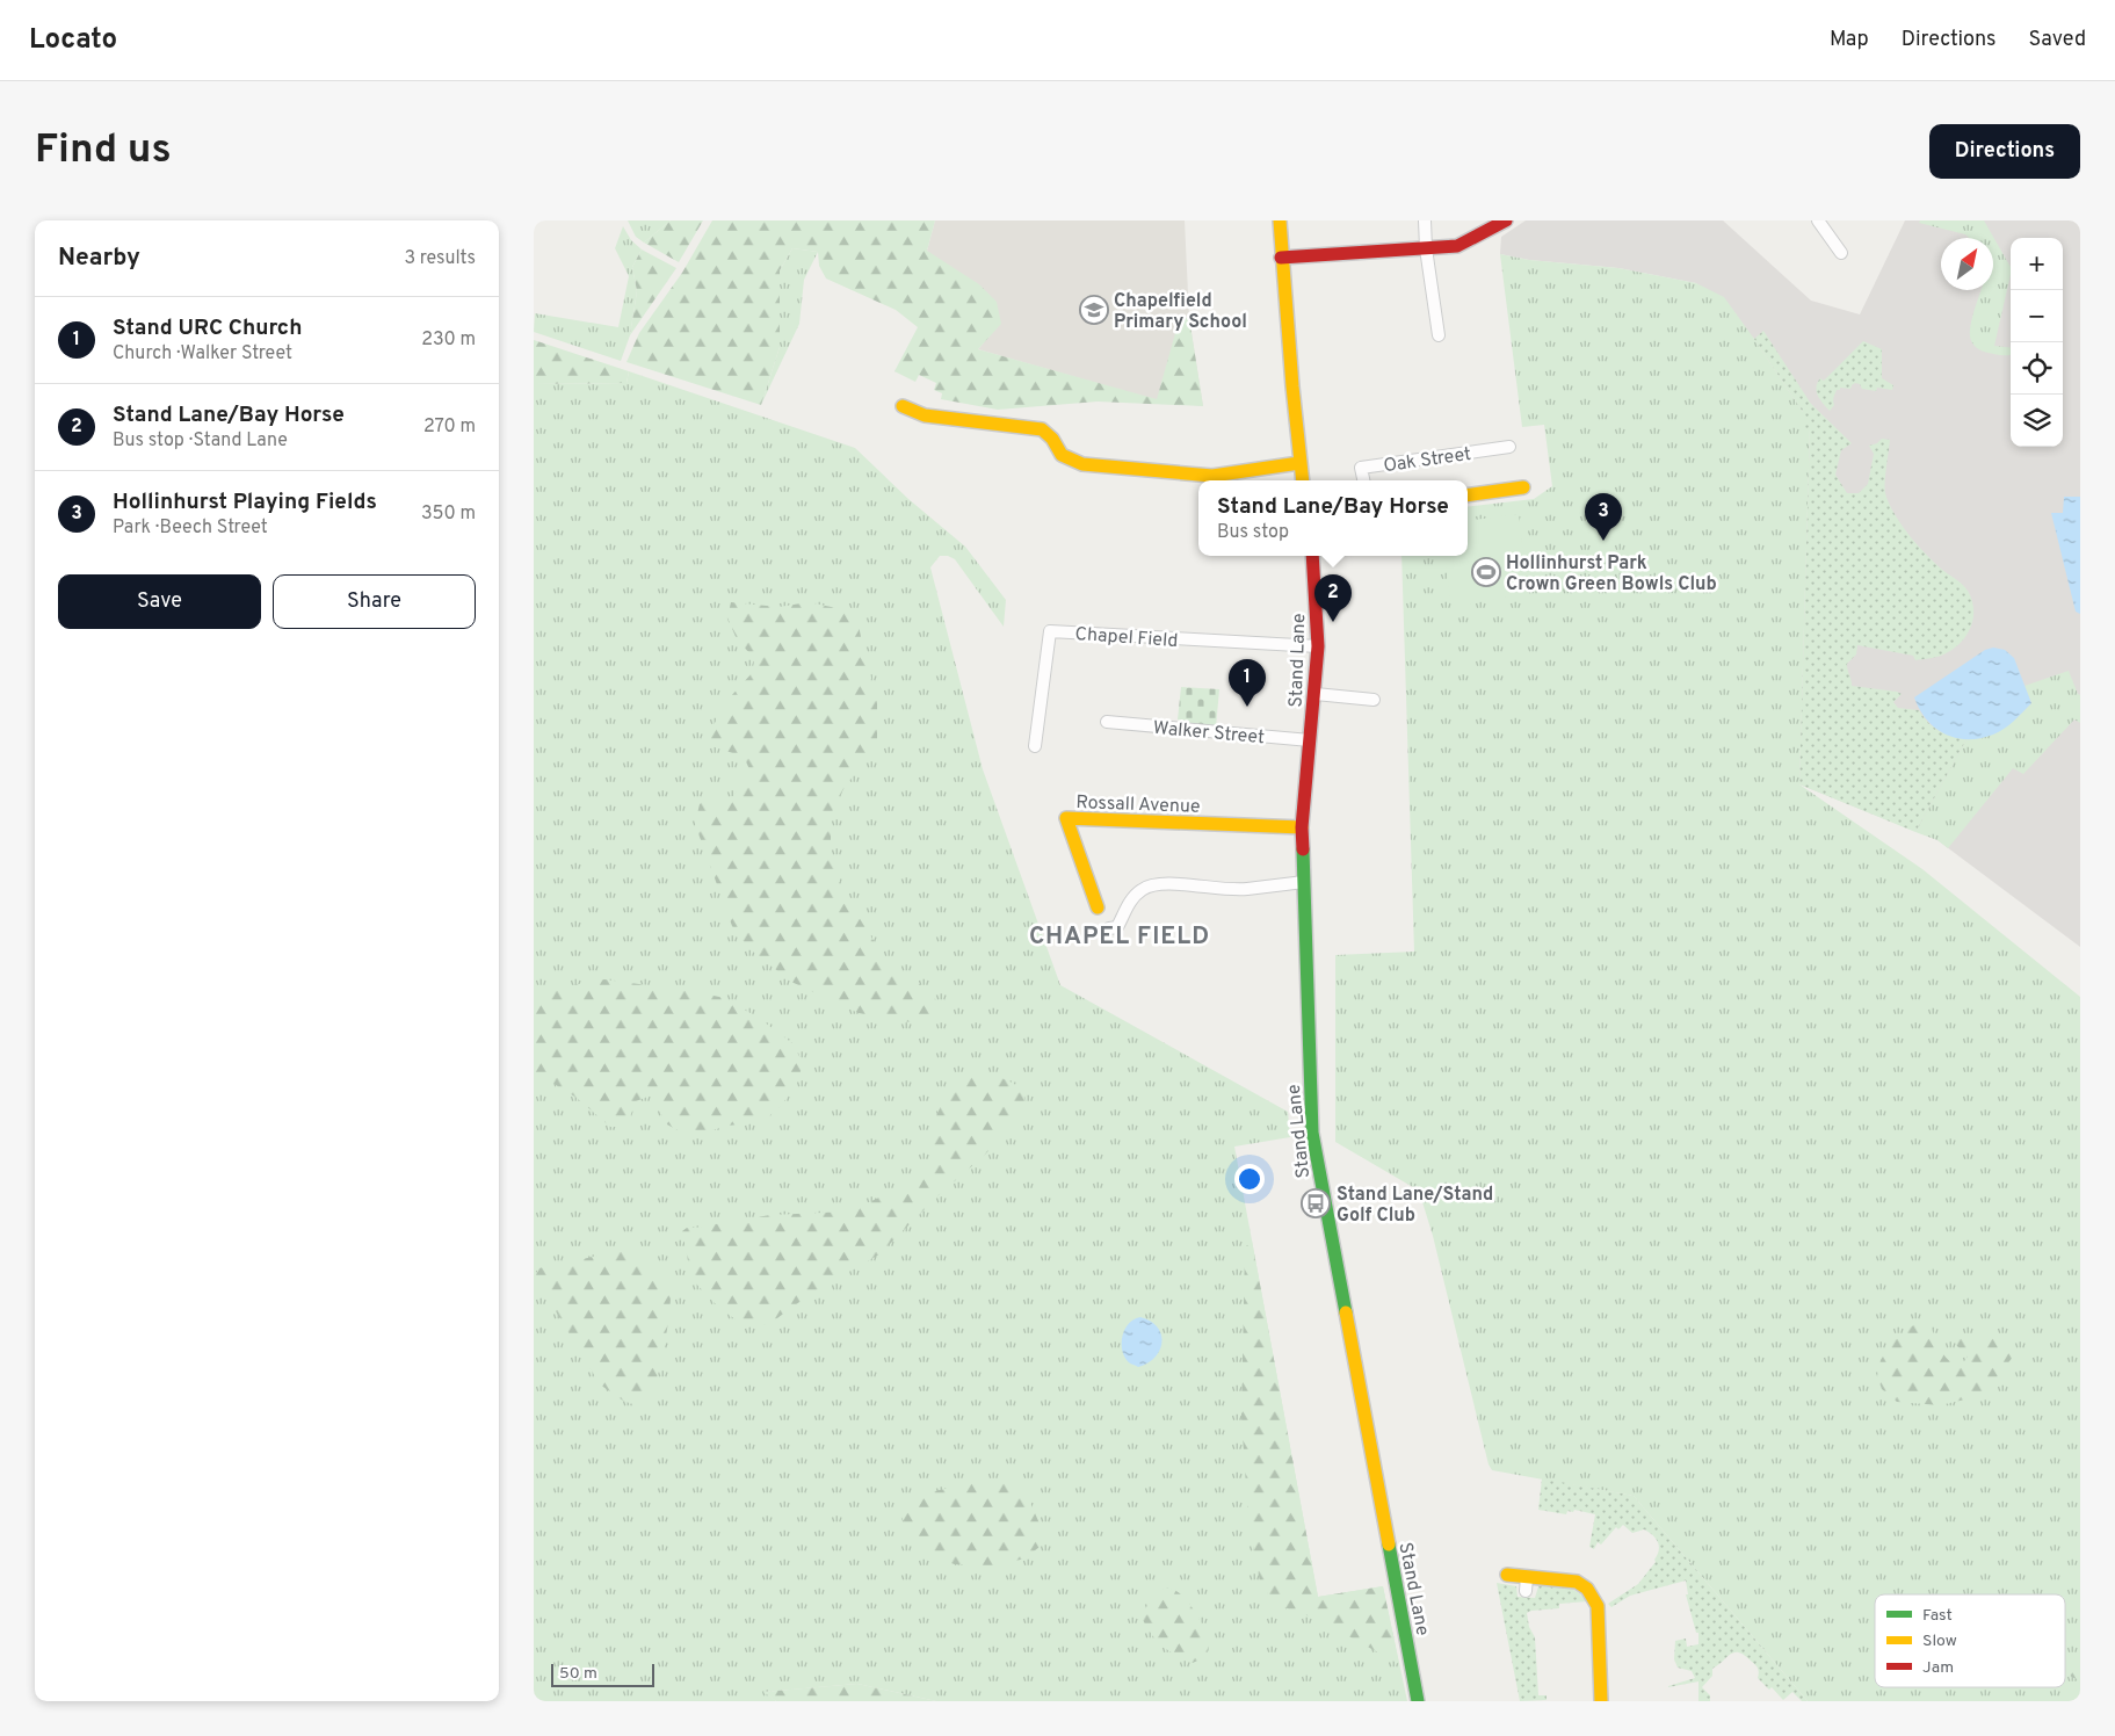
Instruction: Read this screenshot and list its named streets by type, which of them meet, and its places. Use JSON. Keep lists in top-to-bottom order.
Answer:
{
  "streets": {
    "street": [
      "Oak Street",
      "Chapel Field",
      "Stand Lane",
      "Walker Street",
      "Rossall Avenue"
    ]
  },
  "crossings": [
    ["Chapel Field", "Stand Lane"],
    ["Stand Lane", "Walker Street"],
    ["Stand Lane", "Rossall Avenue"]
  ],
  "districts": ["CHAPEL FIELD"],
  "places": {
    "school or university": ["Chapelfield Primary School"],
    "sports": ["Hollinhurst Park Crown Green Bowls Club"],
    "bus stop": ["Stand Lane/Stand Golf Club"]
  },
  "legend": ["Fast", "Slow", "Jam"],
  "scale_bar": "50 m",
  "north": "top right",
  "page": {
    "header": "Locato",
    "nav": ["Map", "Directions", "Saved"],
    "buttons": [
      "Directions",
      ["Save", "Share"]
    ],
    "title": "Find us",
    "heading": ["Nearby", "3 results"],
    "map_buttons": ["+", "−"],
    "list": [
      {
        "mark": "1",
        "name": "Stand URC Church",
        "note": "Church · Walker Street",
        "value": "230 m"
      },
      {
        "mark": "2",
        "name": "Stand Lane/Bay Horse",
        "note": "Bus stop · Stand Lane",
        "value": "270 m"
      },
      {
        "mark": "3",
        "name": "Hollinhurst Playing Fields",
        "note": "Park · Beech Street",
        "value": "350 m"
      }
    ],
    "popup": ["Stand Lane/Bay Horse", "Bus stop"],
    "pins": ["3", "2", "1"],
    "scale": "50 m"
  }
}
